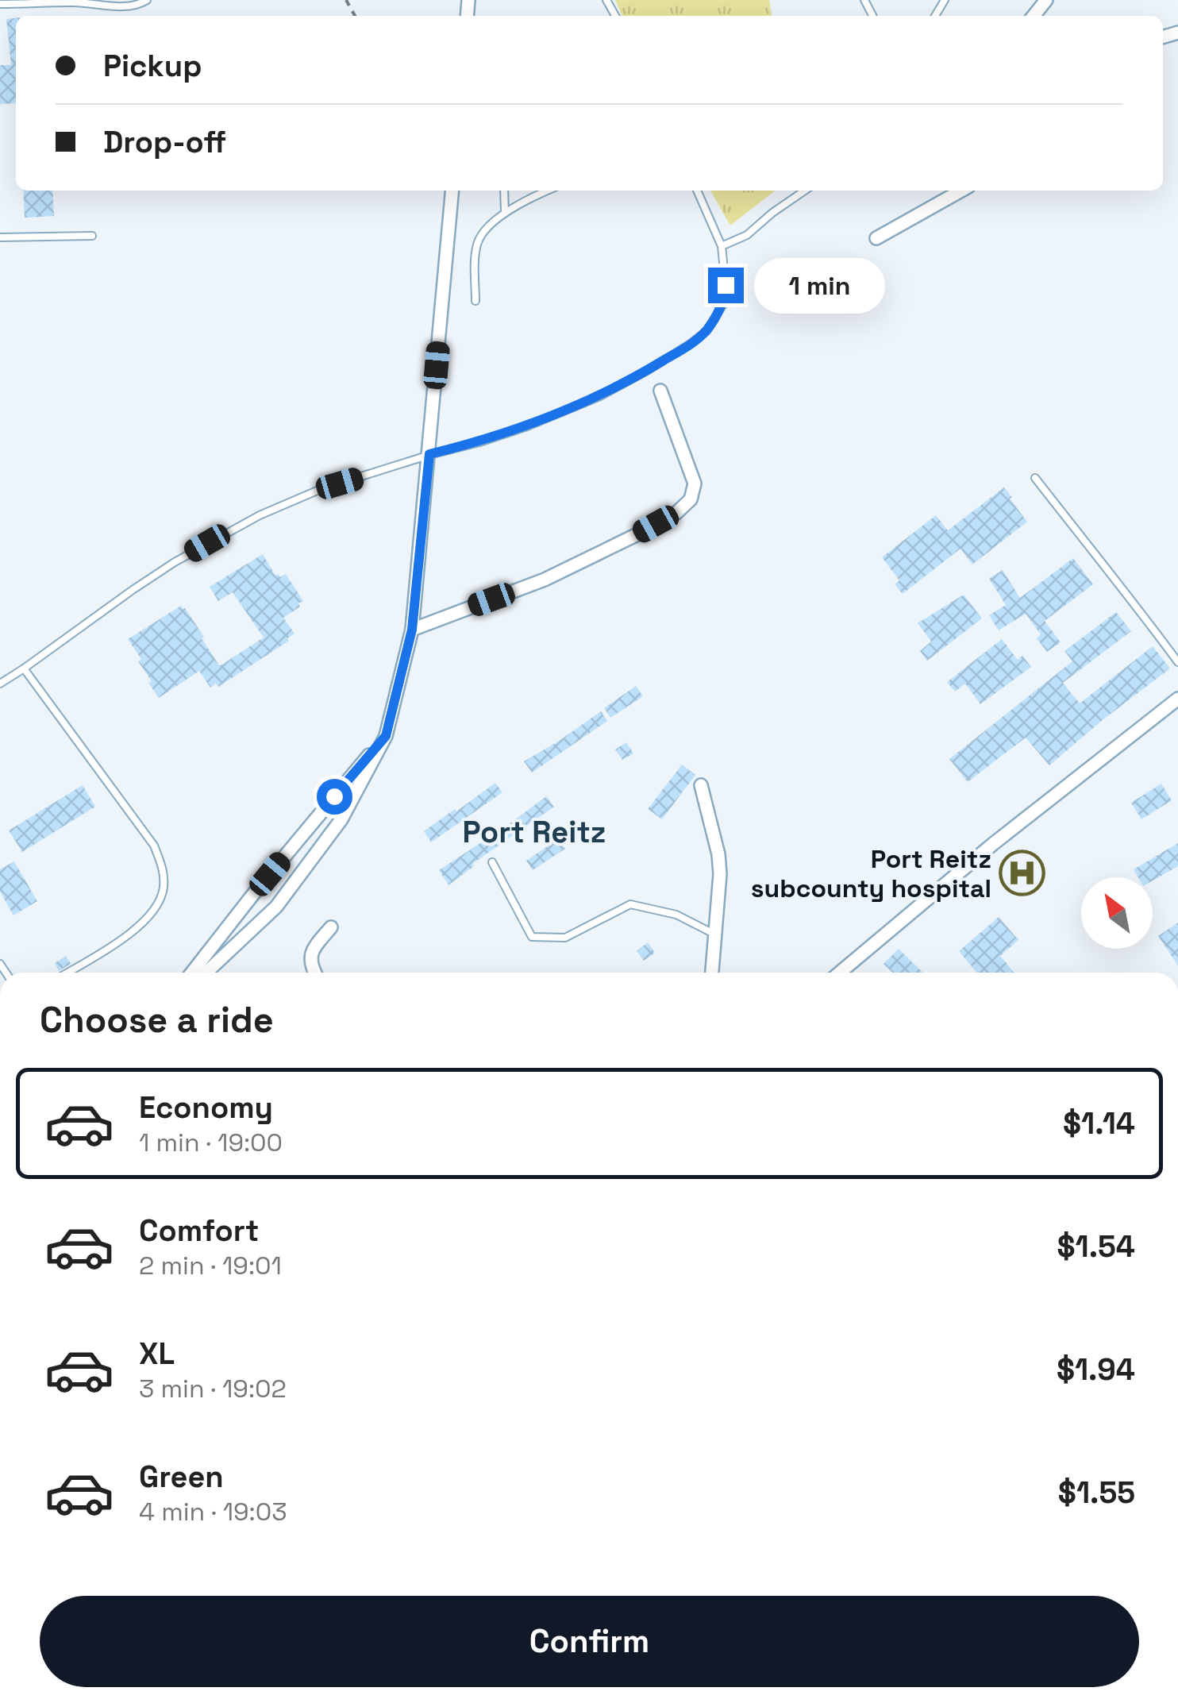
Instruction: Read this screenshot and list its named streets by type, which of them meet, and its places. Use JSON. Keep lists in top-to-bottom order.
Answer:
{
  "districts": ["Port Reitz"],
  "places": {
    "hospital": ["Port Reitz subcounty hospital"]
  },
  "north": "top left",
  "page": {
    "banner": ["Pickup", "Drop-off"],
    "bubble": "1 min",
    "heading": "Choose a ride",
    "list": [
      {
        "name": "Economy",
        "note": "1 min · 19:00",
        "value": "$1.14"
      },
      {
        "name": "Comfort",
        "note": "2 min · 19:01",
        "value": "$1.54"
      },
      {
        "name": "XL",
        "note": "3 min · 19:02",
        "value": "$1.94"
      },
      {
        "name": "Green",
        "note": "4 min · 19:03",
        "value": "$1.55"
      }
    ],
    "buttons": "Confirm"
  }
}
